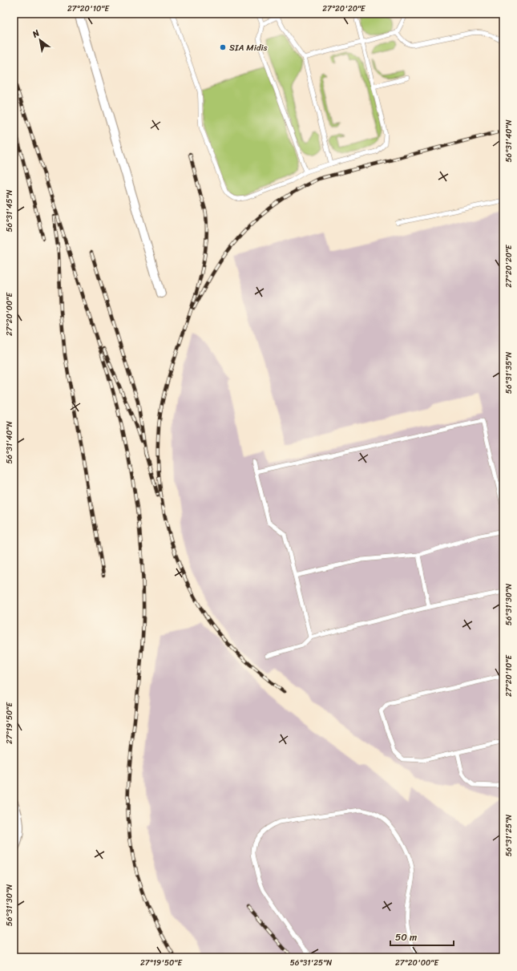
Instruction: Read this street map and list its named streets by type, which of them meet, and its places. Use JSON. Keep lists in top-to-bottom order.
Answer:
{
  "places": ["SIA Midis"],
  "scale_bar": "50 m",
  "north": "top left",
  "coordinates": [
    "27°20'10\"E",
    "27°20'20\"E",
    "56°31'40\"N",
    "56°31'45\"N",
    "27°20'00\"E",
    "56°31'35\"N",
    "56°31'30\"N",
    "27°19'50\"E",
    "56°31'25\"N"
  ]
}
